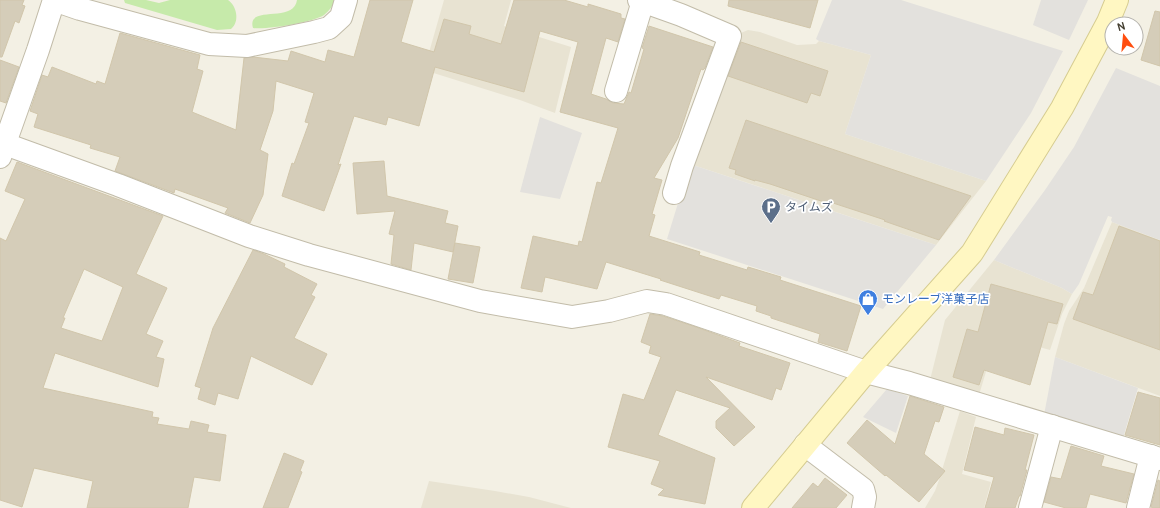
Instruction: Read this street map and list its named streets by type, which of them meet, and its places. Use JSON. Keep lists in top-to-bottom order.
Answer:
{
  "places": {
    "parking": ["タイムズ"],
    "shop": ["モンレーブ洋菓子店"]
  },
  "north": "top"
}
